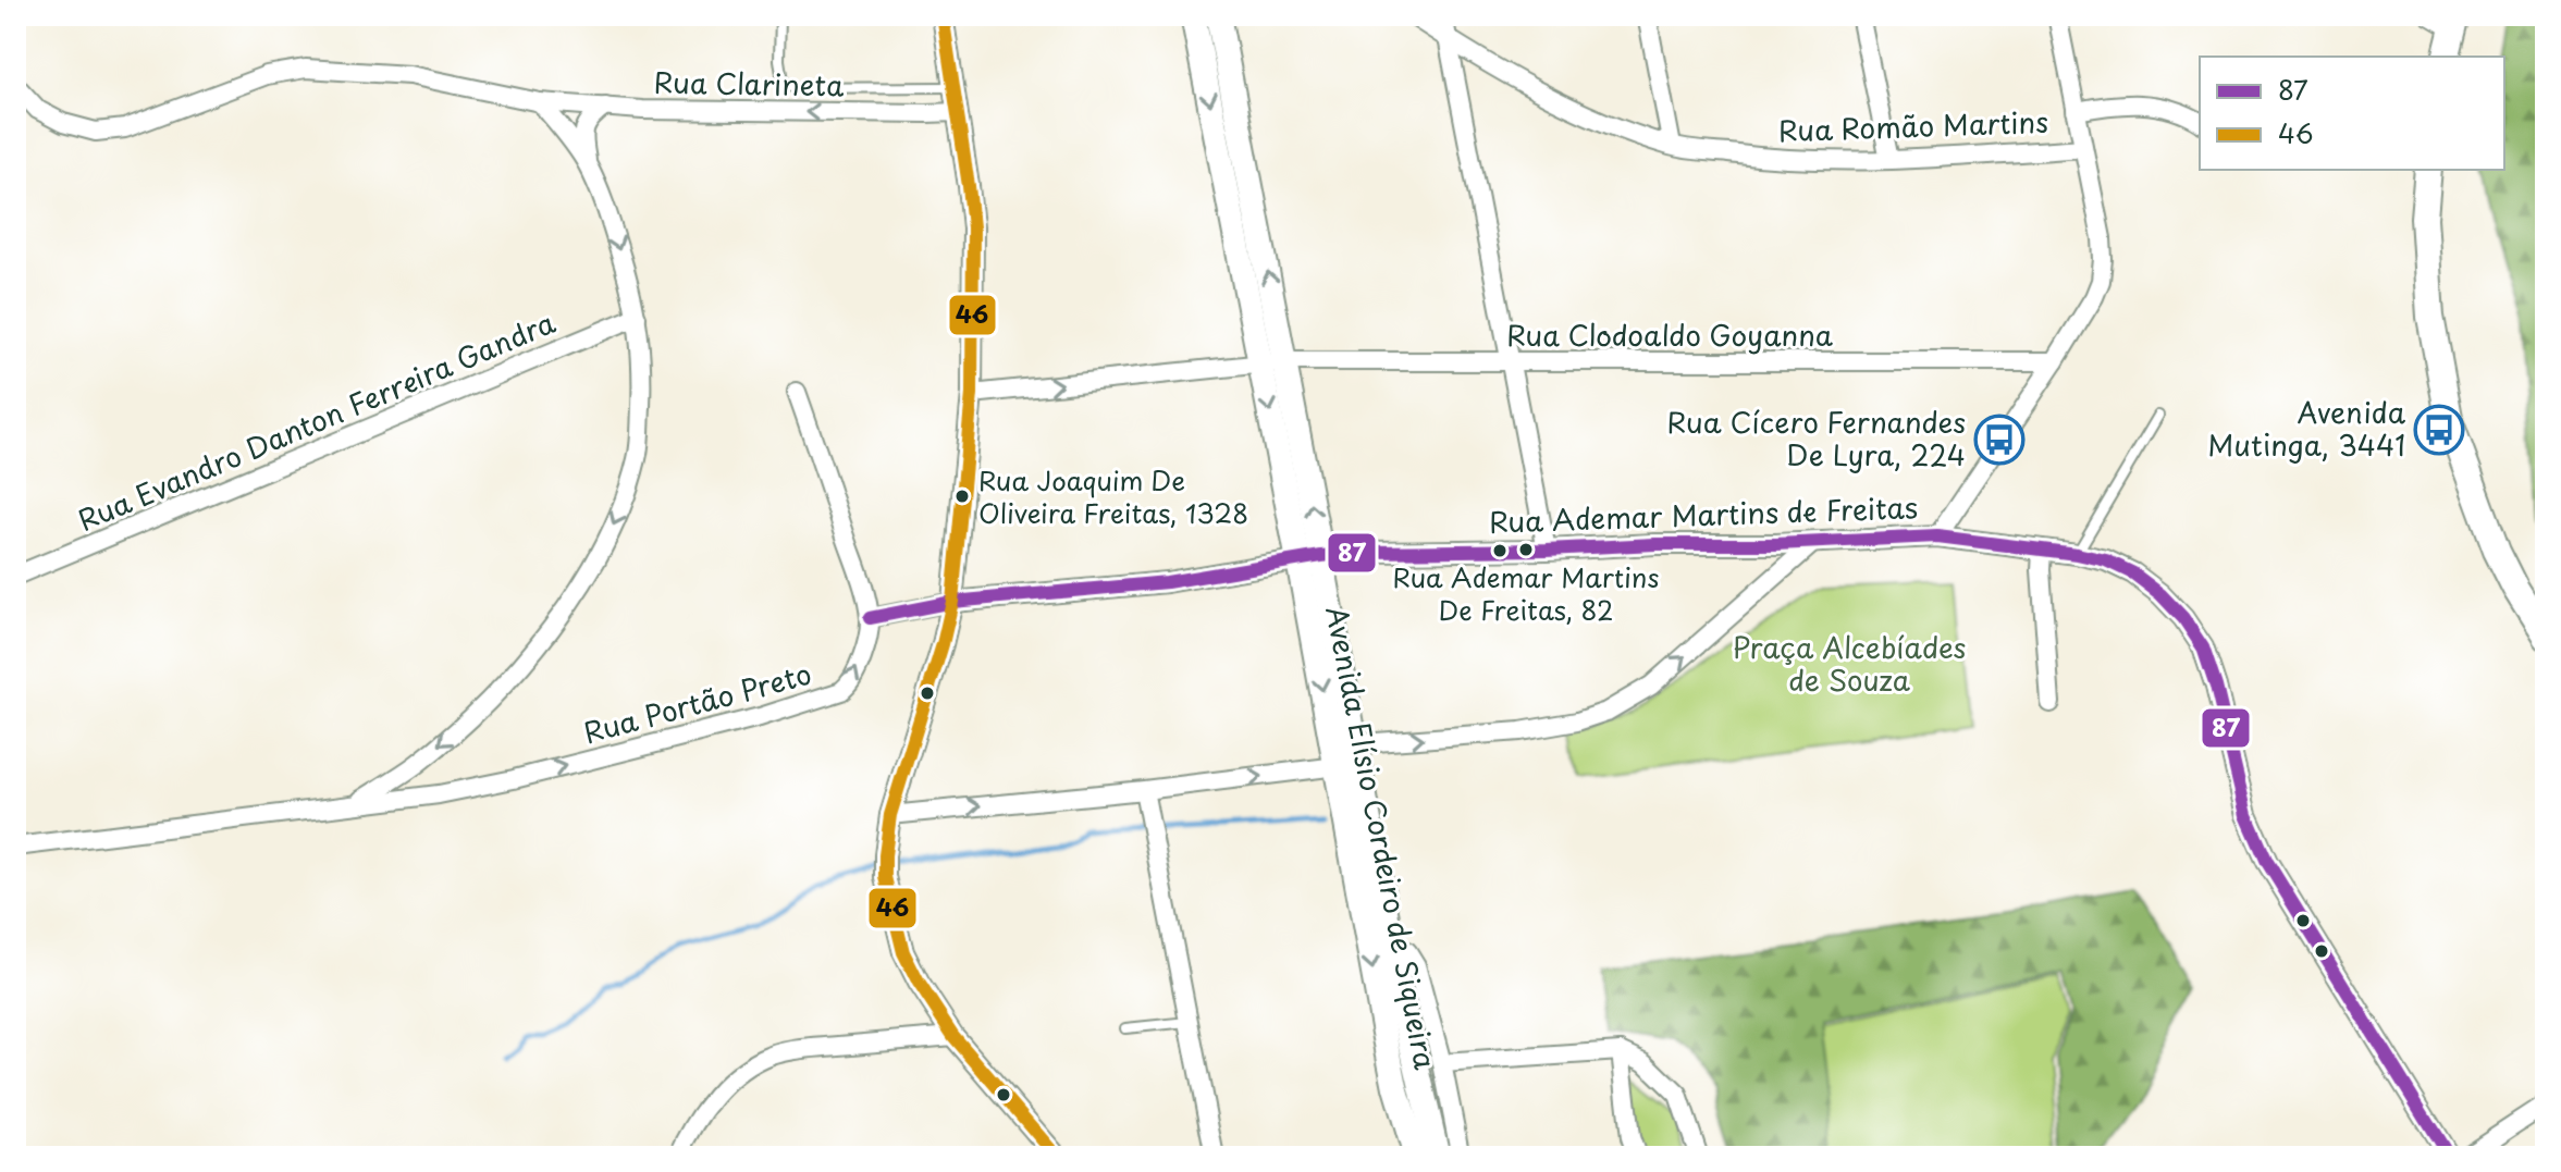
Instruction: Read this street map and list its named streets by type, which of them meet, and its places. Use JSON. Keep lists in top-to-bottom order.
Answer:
{
  "streets": {
    "main road": ["Avenida Elísio Cordeiro de Siqueira"],
    "street": [
      "Rua Clarineta",
      "Rua Romão Martins",
      "Rua Clodoaldo Goyanna",
      "Rua Evandro Danton Ferreira Gandra",
      "Rua Ademar Martins de Freitas",
      "Rua Portão Preto"
    ]
  },
  "crossings": [
    ["Rua Clodoaldo Goyanna", "Avenida Elísio Cordeiro de Siqueira"],
    ["Rua Ademar Martins de Freitas", "Avenida Elísio Cordeiro de Siqueira"]
  ],
  "one_way": ["Rua Clarineta", "Rua Portão Preto"],
  "parks": ["Praça Alcebíades de Souza"],
  "places": {
    "bus stop": ["Avenida Mutinga, 3441", "Rua Cícero Fernandes De Lyra, 224"],
    "other": ["Rua Joaquim De Oliveira Freitas, 1328", "Rua Ademar Martins De Freitas, 82"]
  },
  "lines": ["transit line 46", "transit line 87"],
  "legend": ["87", "46"]
}
